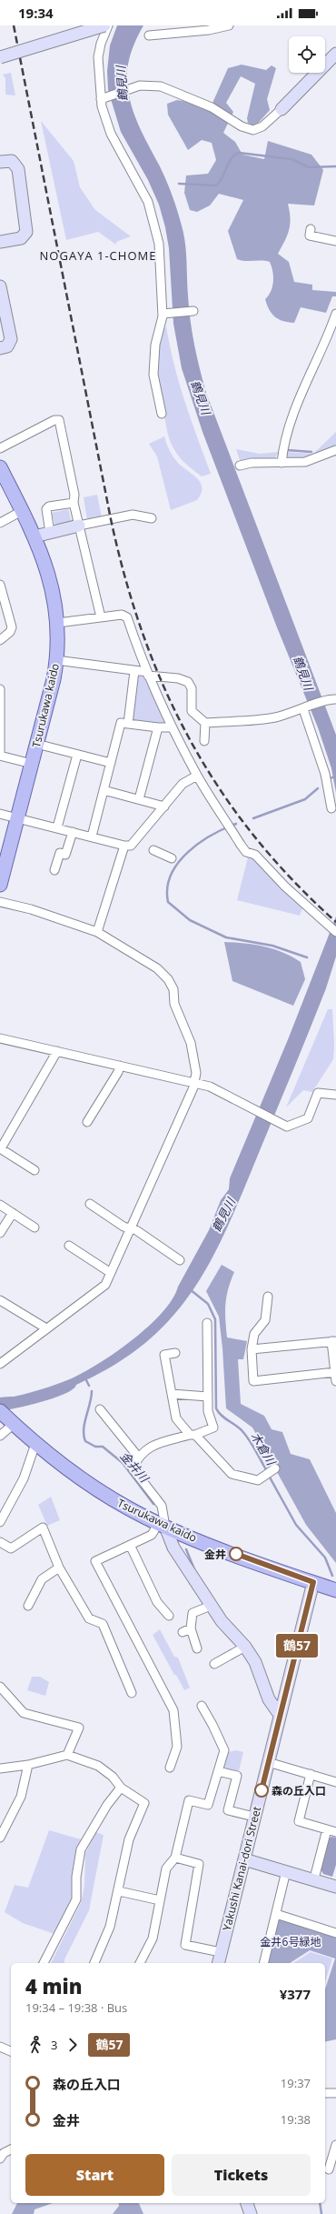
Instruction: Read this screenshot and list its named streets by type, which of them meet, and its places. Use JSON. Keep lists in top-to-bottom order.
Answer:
{
  "streets": {
    "main road": ["Tsurukawa kaido"],
    "street": ["Yakushi Kanai-dori Street"]
  },
  "crossings": [
    ["Tsurukawa kaido", "Yakushi Kanai-dori Street"]
  ],
  "districts": ["NOGAYA 1-CHOME"],
  "water": ["鶴見川", "木倉川", "金井川"],
  "parks": ["金井6号緑地"],
  "places": ["金井", "森の丘入口"],
  "lines": ["bus line 鶴57"],
  "page": {
    "status": "19:34",
    "on_map": "鶴57",
    "heading": ["4 min", "19:34 – 19:38 · Bus", "¥377"],
    "legs": ["3", "鶴57"],
    "list": [
      {
        "name": "森の丘入口",
        "value": "19:37"
      },
      {
        "name": "金井",
        "value": "19:38"
      }
    ],
    "buttons": ["Start", "Tickets"]
  }
}
